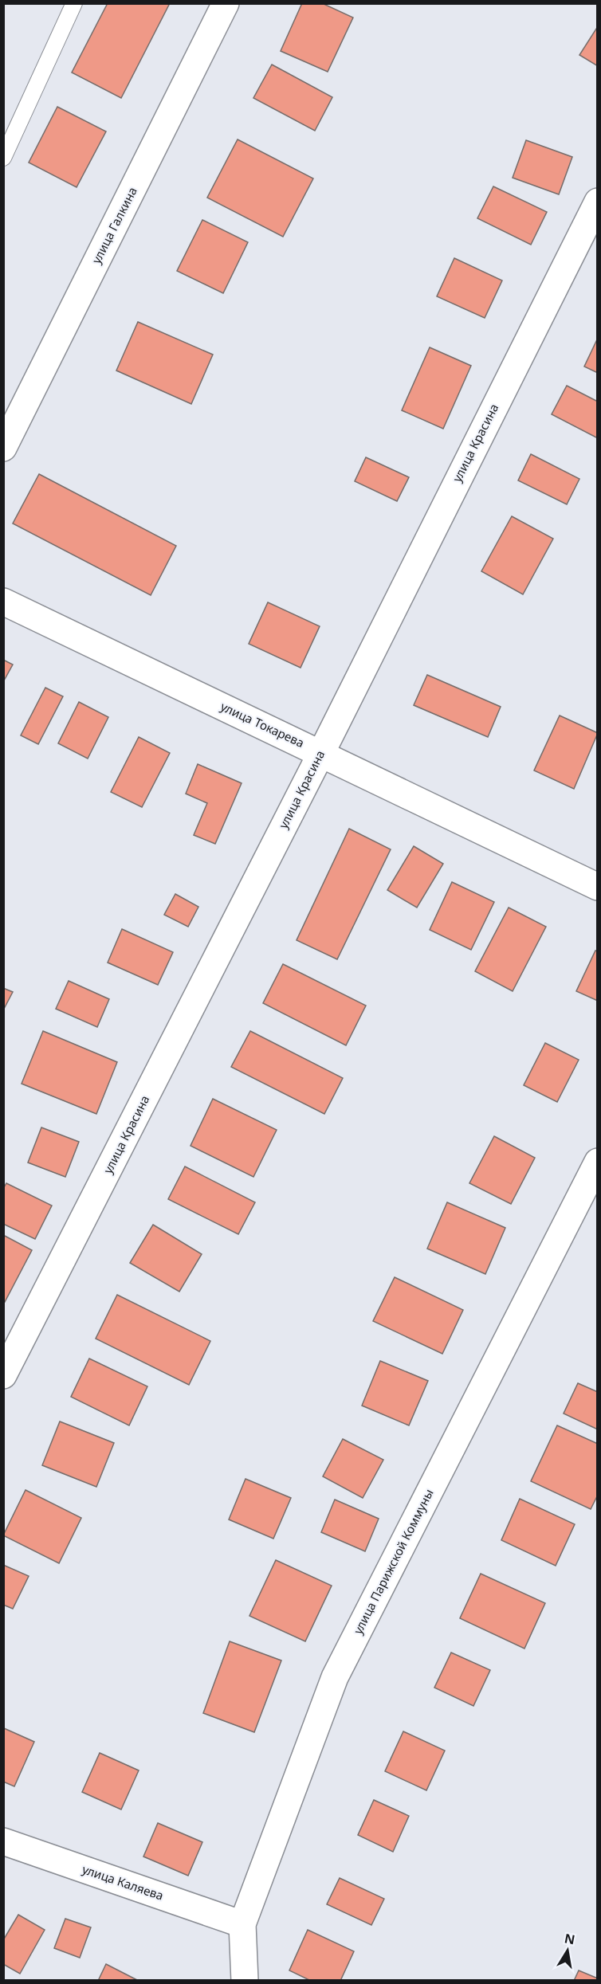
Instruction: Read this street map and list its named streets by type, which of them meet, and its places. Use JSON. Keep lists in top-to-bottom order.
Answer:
{
  "streets": {
    "street": [
      "улица Галкина",
      "улица Красина",
      "улица Токарева",
      "улица Парижской Коммуны",
      "улица Каляева"
    ]
  },
  "crossings": [
    ["улица Красина", "улица Токарева"],
    ["улица Парижской Коммуны", "улица Каляева"]
  ],
  "north": "top"
}
